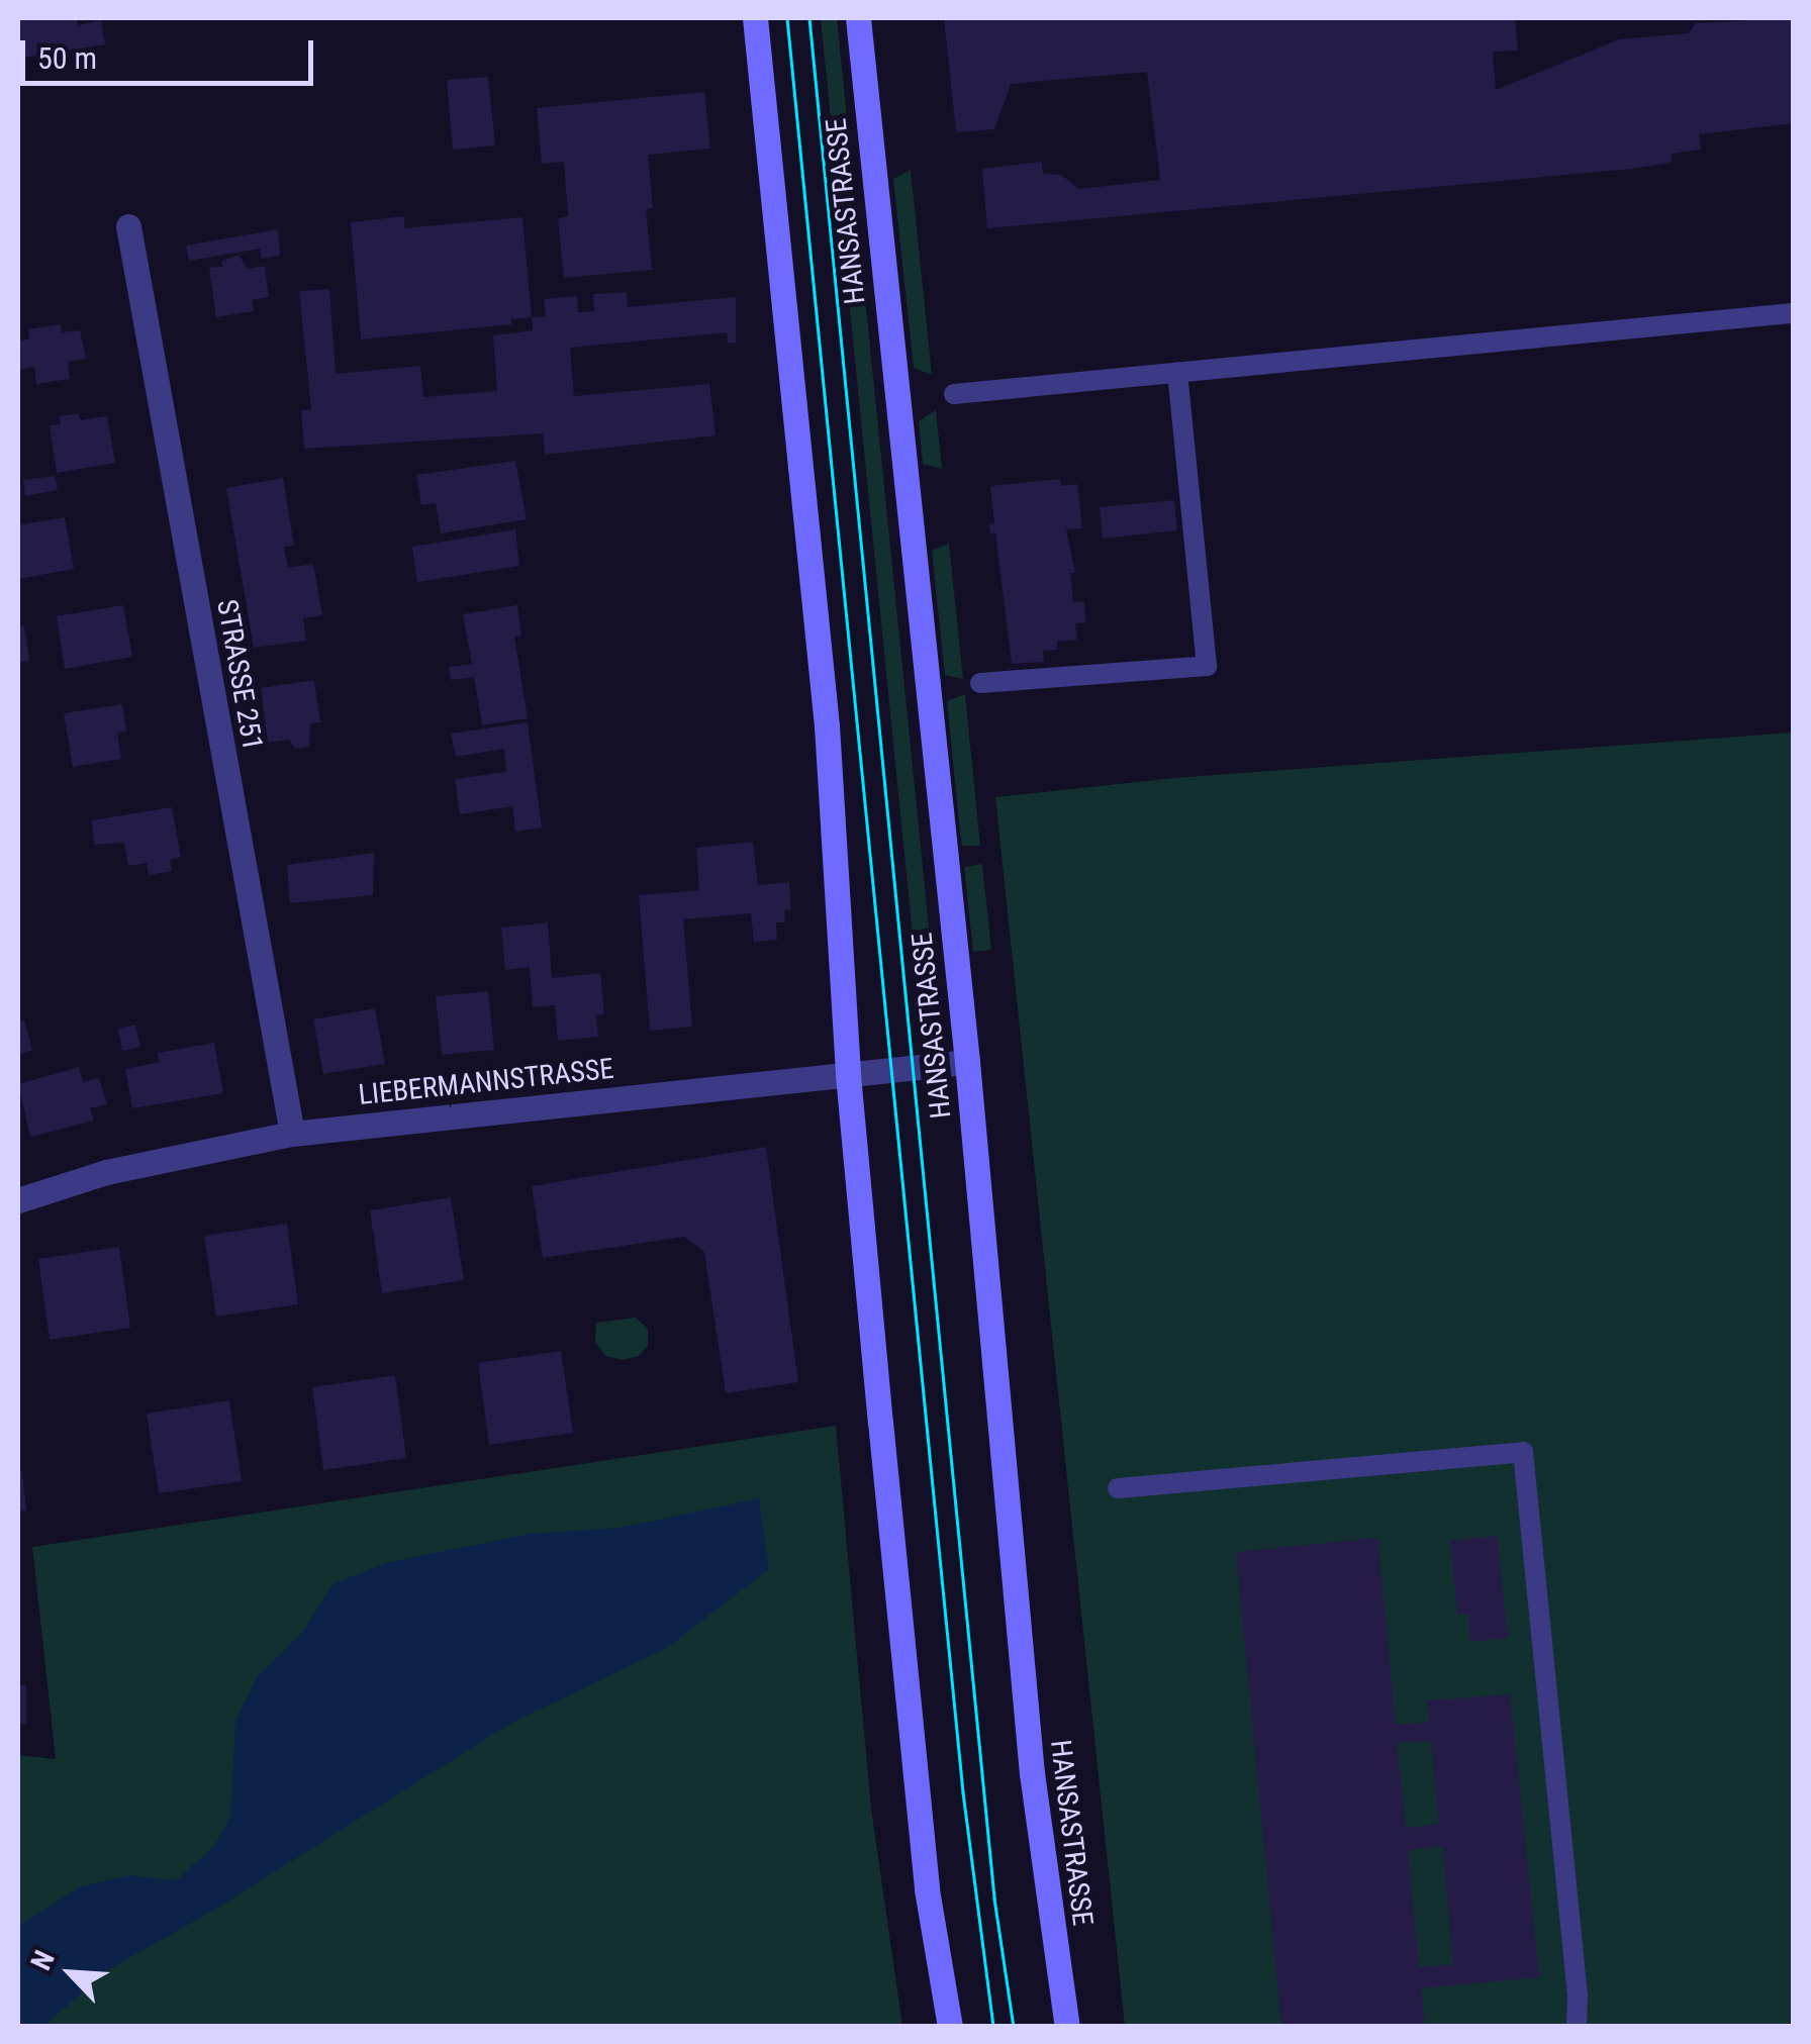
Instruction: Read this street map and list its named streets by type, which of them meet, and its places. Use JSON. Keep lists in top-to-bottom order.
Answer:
{
  "streets": {
    "main road": ["HANSASTRASSE"],
    "street": ["STRASSE 251", "LIEBERMANNSTRASSE"]
  },
  "crossings": [
    ["HANSASTRASSE", "LIEBERMANNSTRASSE"],
    ["STRASSE 251", "LIEBERMANNSTRASSE"]
  ],
  "scale_bar": "50 m",
  "north": "top left"
}
